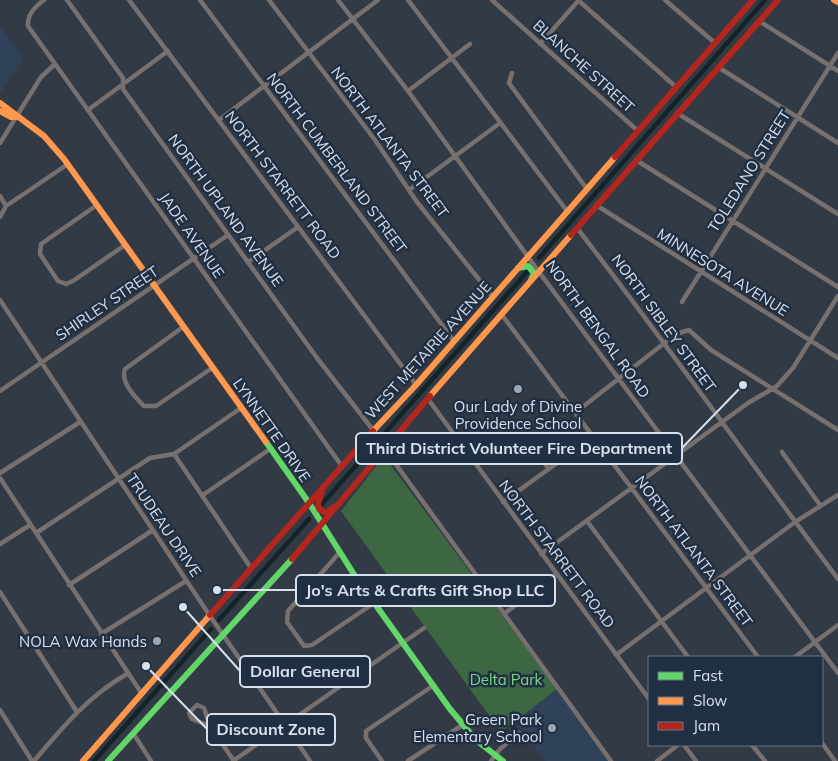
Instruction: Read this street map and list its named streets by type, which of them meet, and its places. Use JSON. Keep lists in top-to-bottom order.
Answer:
{
  "streets": {
    "main road": ["WEST METAIRIE AVENUE", "LYNNETTE DRIVE"],
    "street": [
      "BLANCHE STREET",
      "NORTH ATLANTA STREET",
      "NORTH CUMBERLAND STREET",
      "TOLEDANO STREET",
      "NORTH STARRETT ROAD",
      "NORTH UPLAND AVENUE",
      "JADE AVENUE",
      "MINNESOTA AVENUE",
      "SHIRLEY STREET",
      "NORTH SIBLEY STREET",
      "NORTH BENGAL ROAD",
      "TRUDEAU DRIVE"
    ]
  },
  "crossings": [
    ["BLANCHE STREET", "WEST METAIRIE AVENUE"],
    ["NORTH ATLANTA STREET", "WEST METAIRIE AVENUE"],
    ["NORTH CUMBERLAND STREET", "WEST METAIRIE AVENUE"],
    ["TOLEDANO STREET", "MINNESOTA AVENUE"],
    ["NORTH STARRETT ROAD", "WEST METAIRIE AVENUE"],
    ["NORTH UPLAND AVENUE", "SHIRLEY STREET"],
    ["NORTH UPLAND AVENUE", "WEST METAIRIE AVENUE"],
    ["JADE AVENUE", "SHIRLEY STREET"],
    ["JADE AVENUE", "WEST METAIRIE AVENUE"],
    ["MINNESOTA AVENUE", "WEST METAIRIE AVENUE"],
    ["SHIRLEY STREET", "LYNNETTE DRIVE"],
    ["SHIRLEY STREET", "TRUDEAU DRIVE"],
    ["NORTH SIBLEY STREET", "WEST METAIRIE AVENUE"],
    ["NORTH BENGAL ROAD", "WEST METAIRIE AVENUE"],
    ["WEST METAIRIE AVENUE", "LYNNETTE DRIVE"],
    ["WEST METAIRIE AVENUE", "TRUDEAU DRIVE"]
  ],
  "parks": ["Delta Park"],
  "places": [
    "Third District Volunteer Fire Department",
    "Our Lady of Divine Providence School",
    "Jo's Arts & Crafts Gift Shop LLC",
    "Dollar General",
    "NOLA Wax Hands",
    "Discount Zone",
    "Green Park Elementary School"
  ],
  "legend": ["Fast", "Slow", "Jam"]
}
